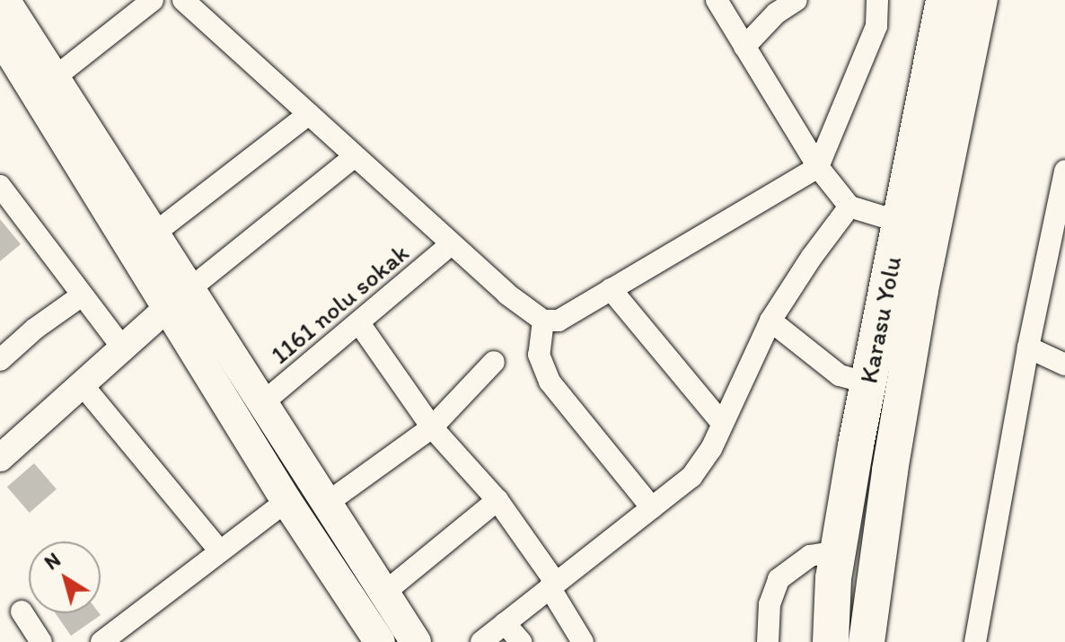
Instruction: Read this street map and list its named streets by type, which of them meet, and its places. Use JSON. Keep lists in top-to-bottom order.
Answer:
{
  "streets": {
    "highway": ["Karasu Yolu"],
    "street": ["1161 nolu sokak"]
  },
  "north": "top left"
}
